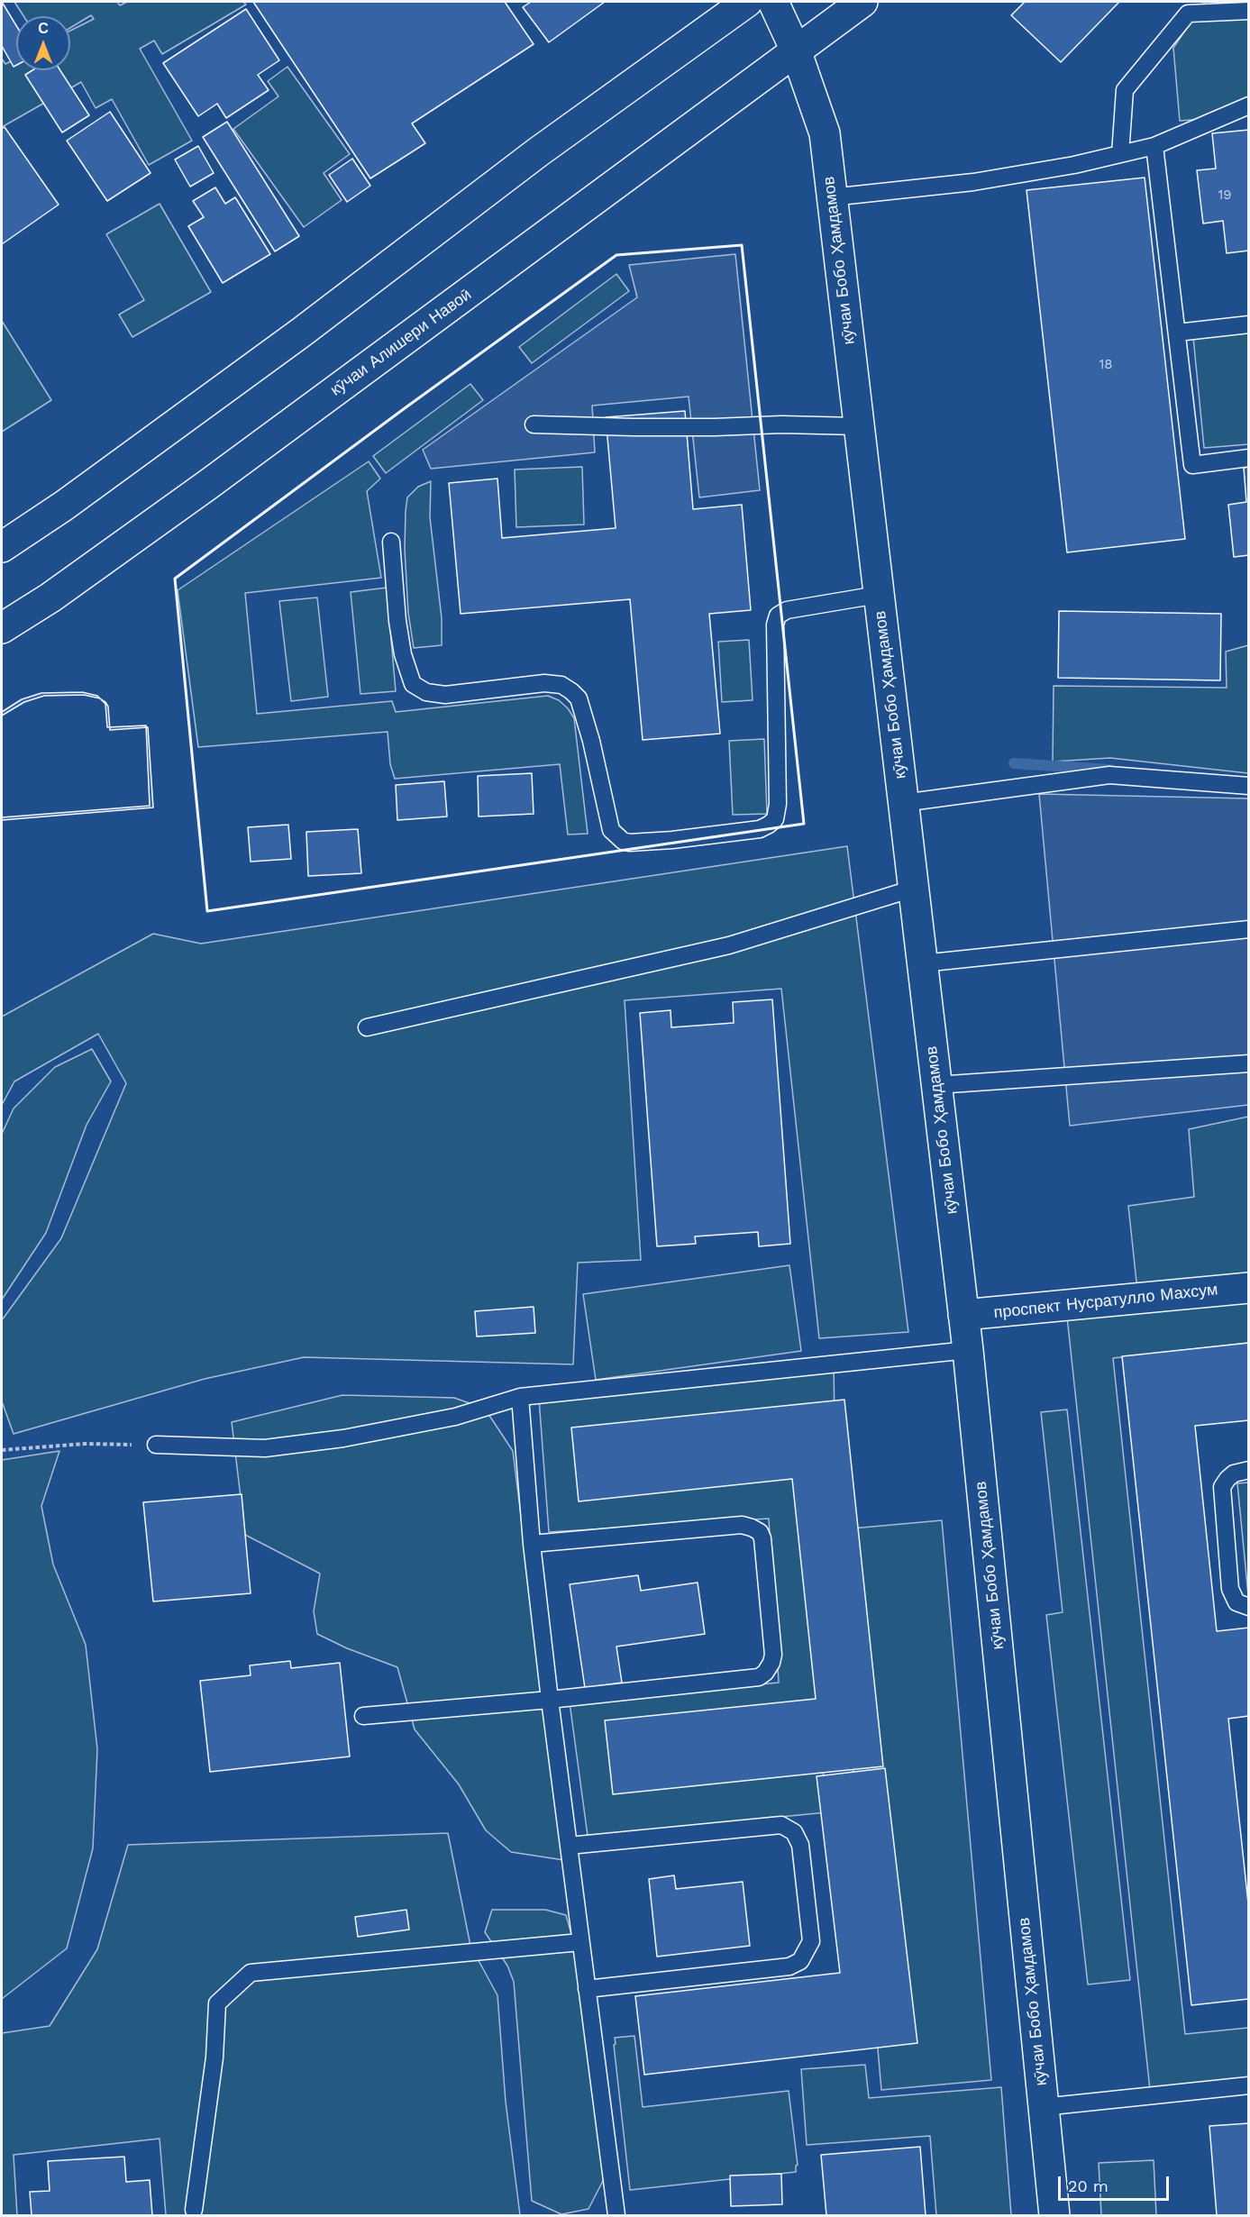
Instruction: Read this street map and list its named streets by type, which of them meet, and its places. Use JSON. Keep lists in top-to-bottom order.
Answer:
{
  "streets": {
    "street": ["кӯчаи Бобо Ҳамдамов", "кӯчаи Алишери Навоӣ", "проспект Нусратулло Махсум"]
  },
  "crossings": [
    ["кӯчаи Бобо Ҳамдамов", "кӯчаи Алишери Навоӣ"],
    ["кӯчаи Бобо Ҳамдамов", "проспект Нусратулло Махсум"]
  ],
  "house_numbers": ["19", "18"],
  "scale_bar": "20 m",
  "north": "top"
}
